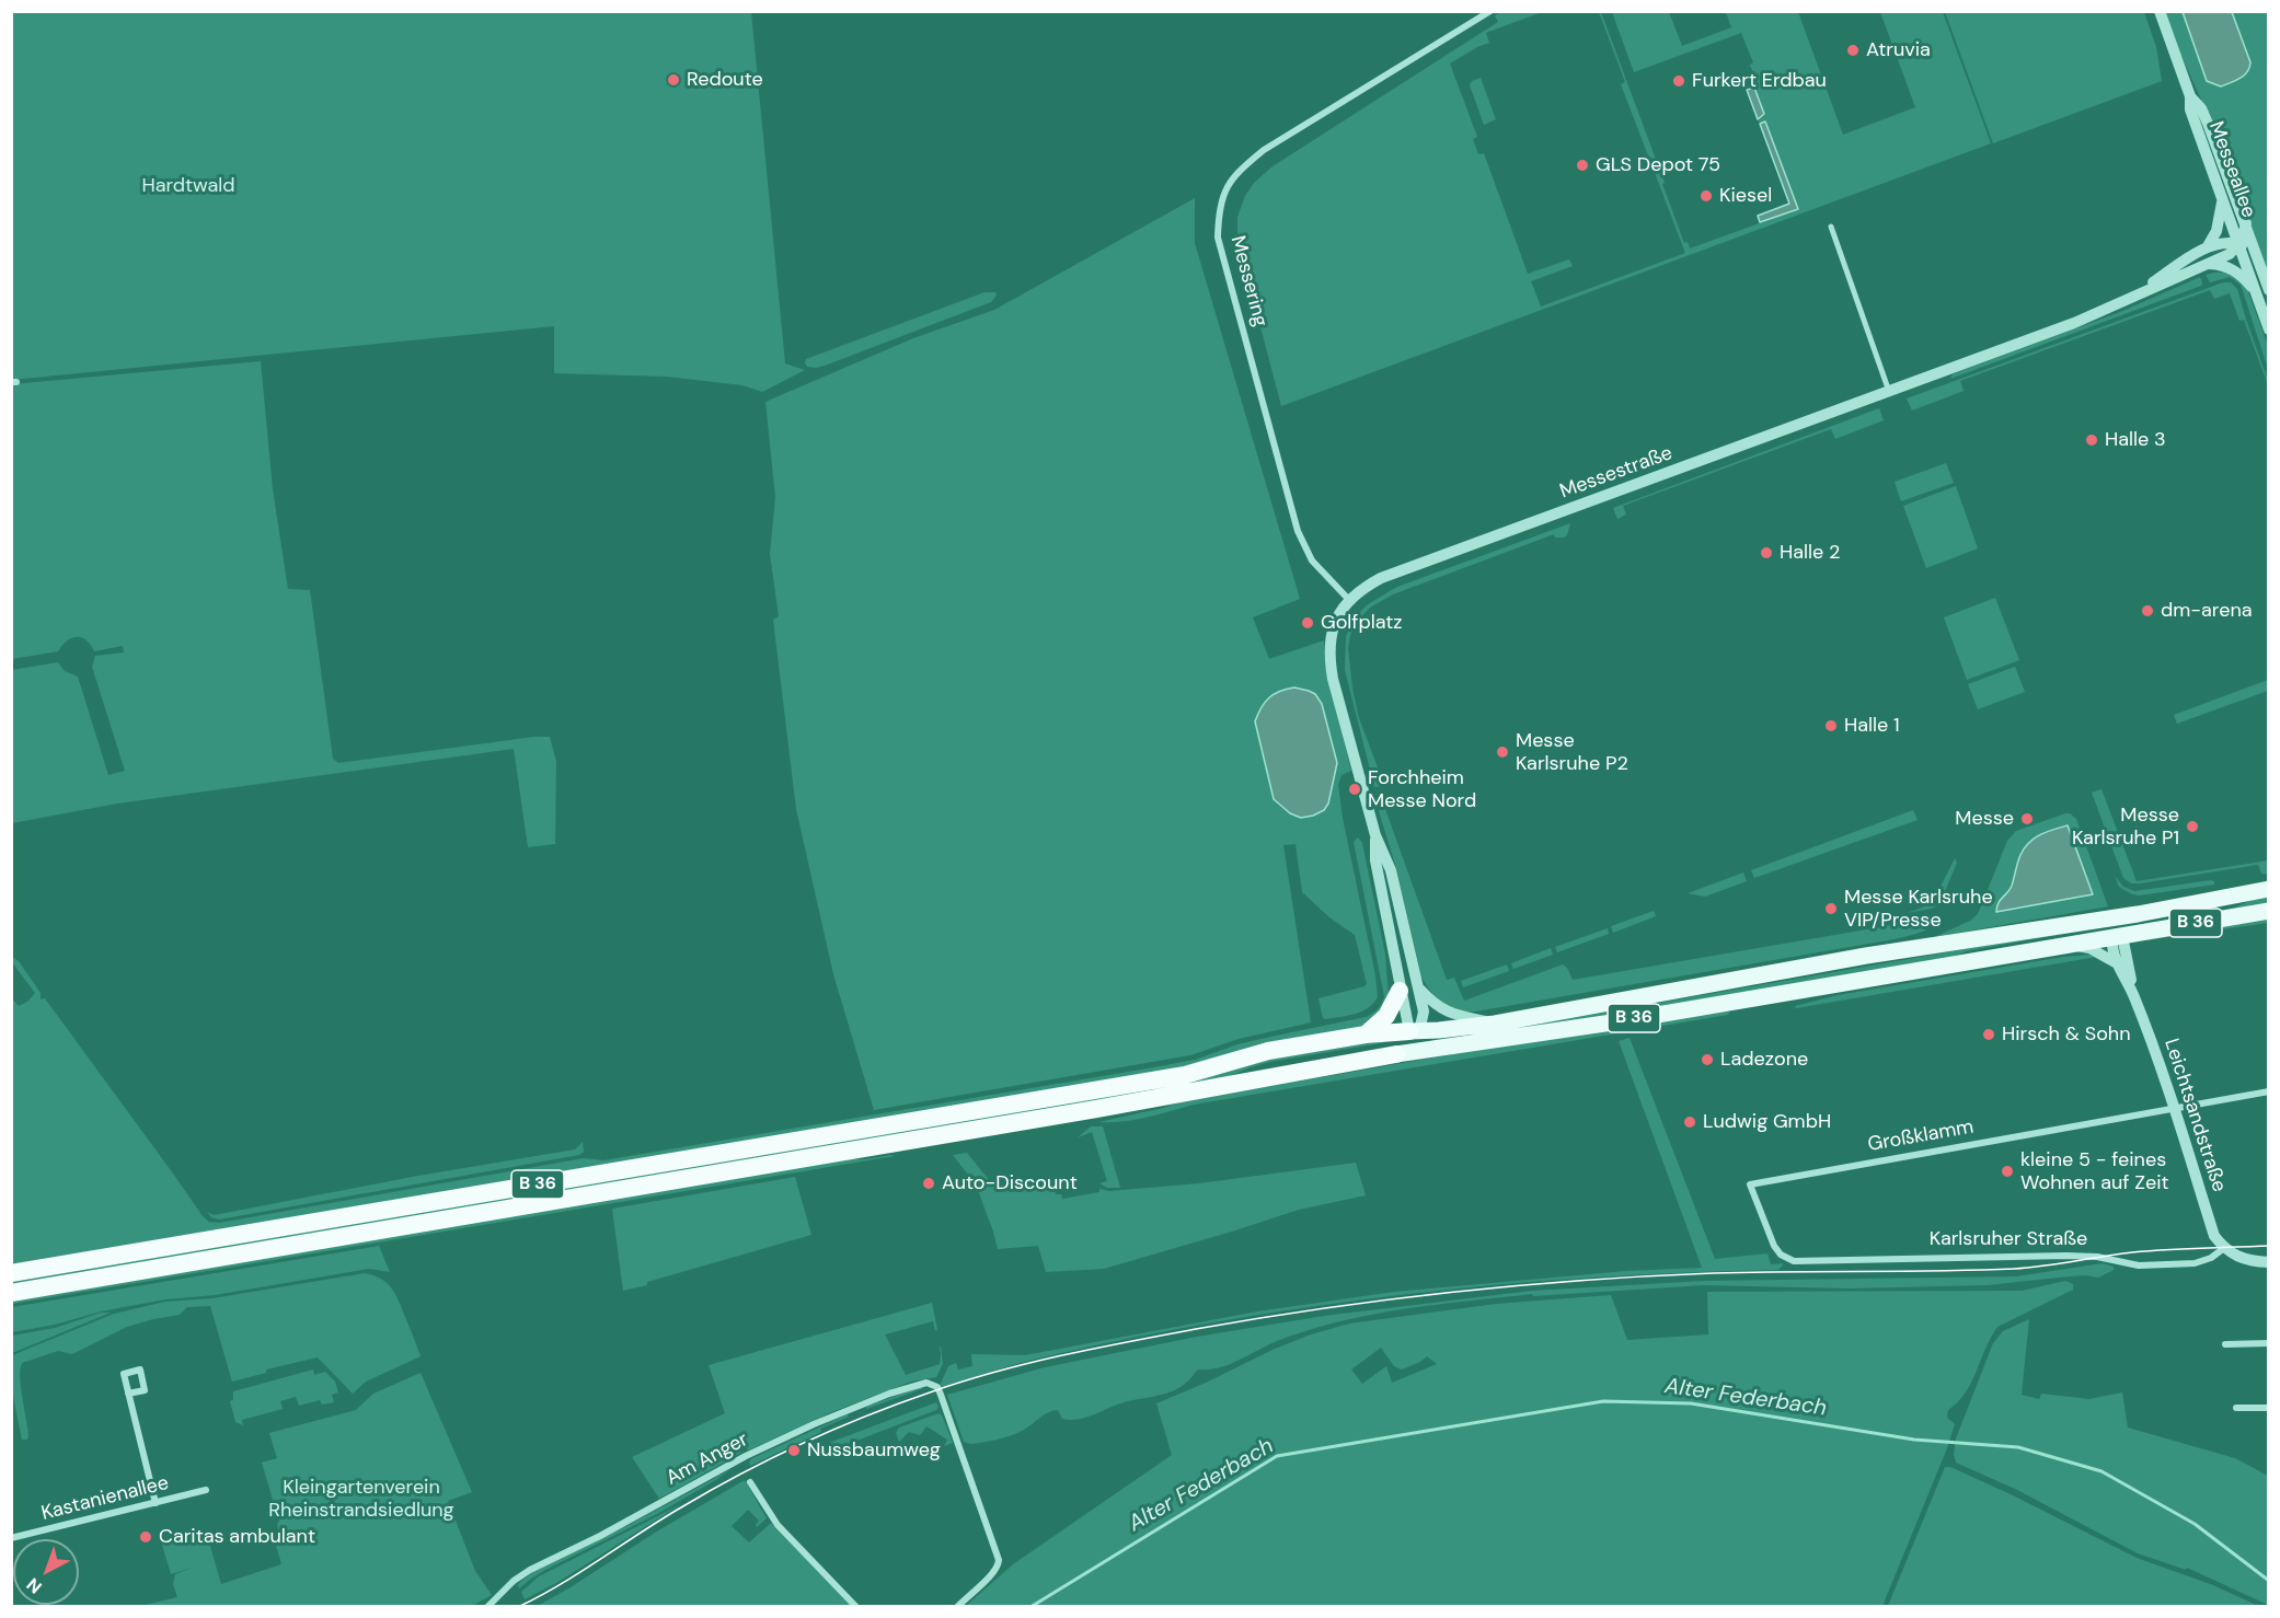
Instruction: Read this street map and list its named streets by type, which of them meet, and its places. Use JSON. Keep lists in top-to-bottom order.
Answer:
{
  "streets": {
    "highway": ["B 36"],
    "street": [
      "Messeallee",
      "Messering",
      "Messestraße",
      "Leichtsandstraße",
      "Großklamm",
      "Karlsruher Straße",
      "Am Anger",
      "Kastanienallee"
    ]
  },
  "crossings": [
    ["Messeallee", "Messestraße"],
    ["Messering", "Messestraße"],
    ["Messestraße", "B 36"],
    ["B 36", "Leichtsandstraße"],
    ["Leichtsandstraße", "Großklamm"],
    ["Leichtsandstraße", "Karlsruher Straße"],
    ["Großklamm", "Karlsruher Straße"]
  ],
  "water": ["Alter Federbach"],
  "parks": ["Hardtwald", "Kleingartenverein Rheinstrandsiedlung"],
  "places": [
    "Atruvia",
    "Redoute",
    "Furkert Erdbau",
    "GLS Depot 75",
    "Kiesel",
    "Halle 3",
    "Halle 2",
    "dm-arena",
    "Golfplatz",
    "Halle 1",
    "Messe Karlsruhe P2",
    "Forchheim Messe Nord",
    "Messe",
    "Messe Karlsruhe P1",
    "Messe Karlsruhe VIP/Presse",
    "Hirsch & Sohn",
    "Ladezone",
    "Ludwig GmbH",
    "kleine 5 - feines Wohnen auf Zeit",
    "Auto-Discount",
    "Nussbaumweg",
    "Caritas ambulant"
  ],
  "north": "bottom left"
}
